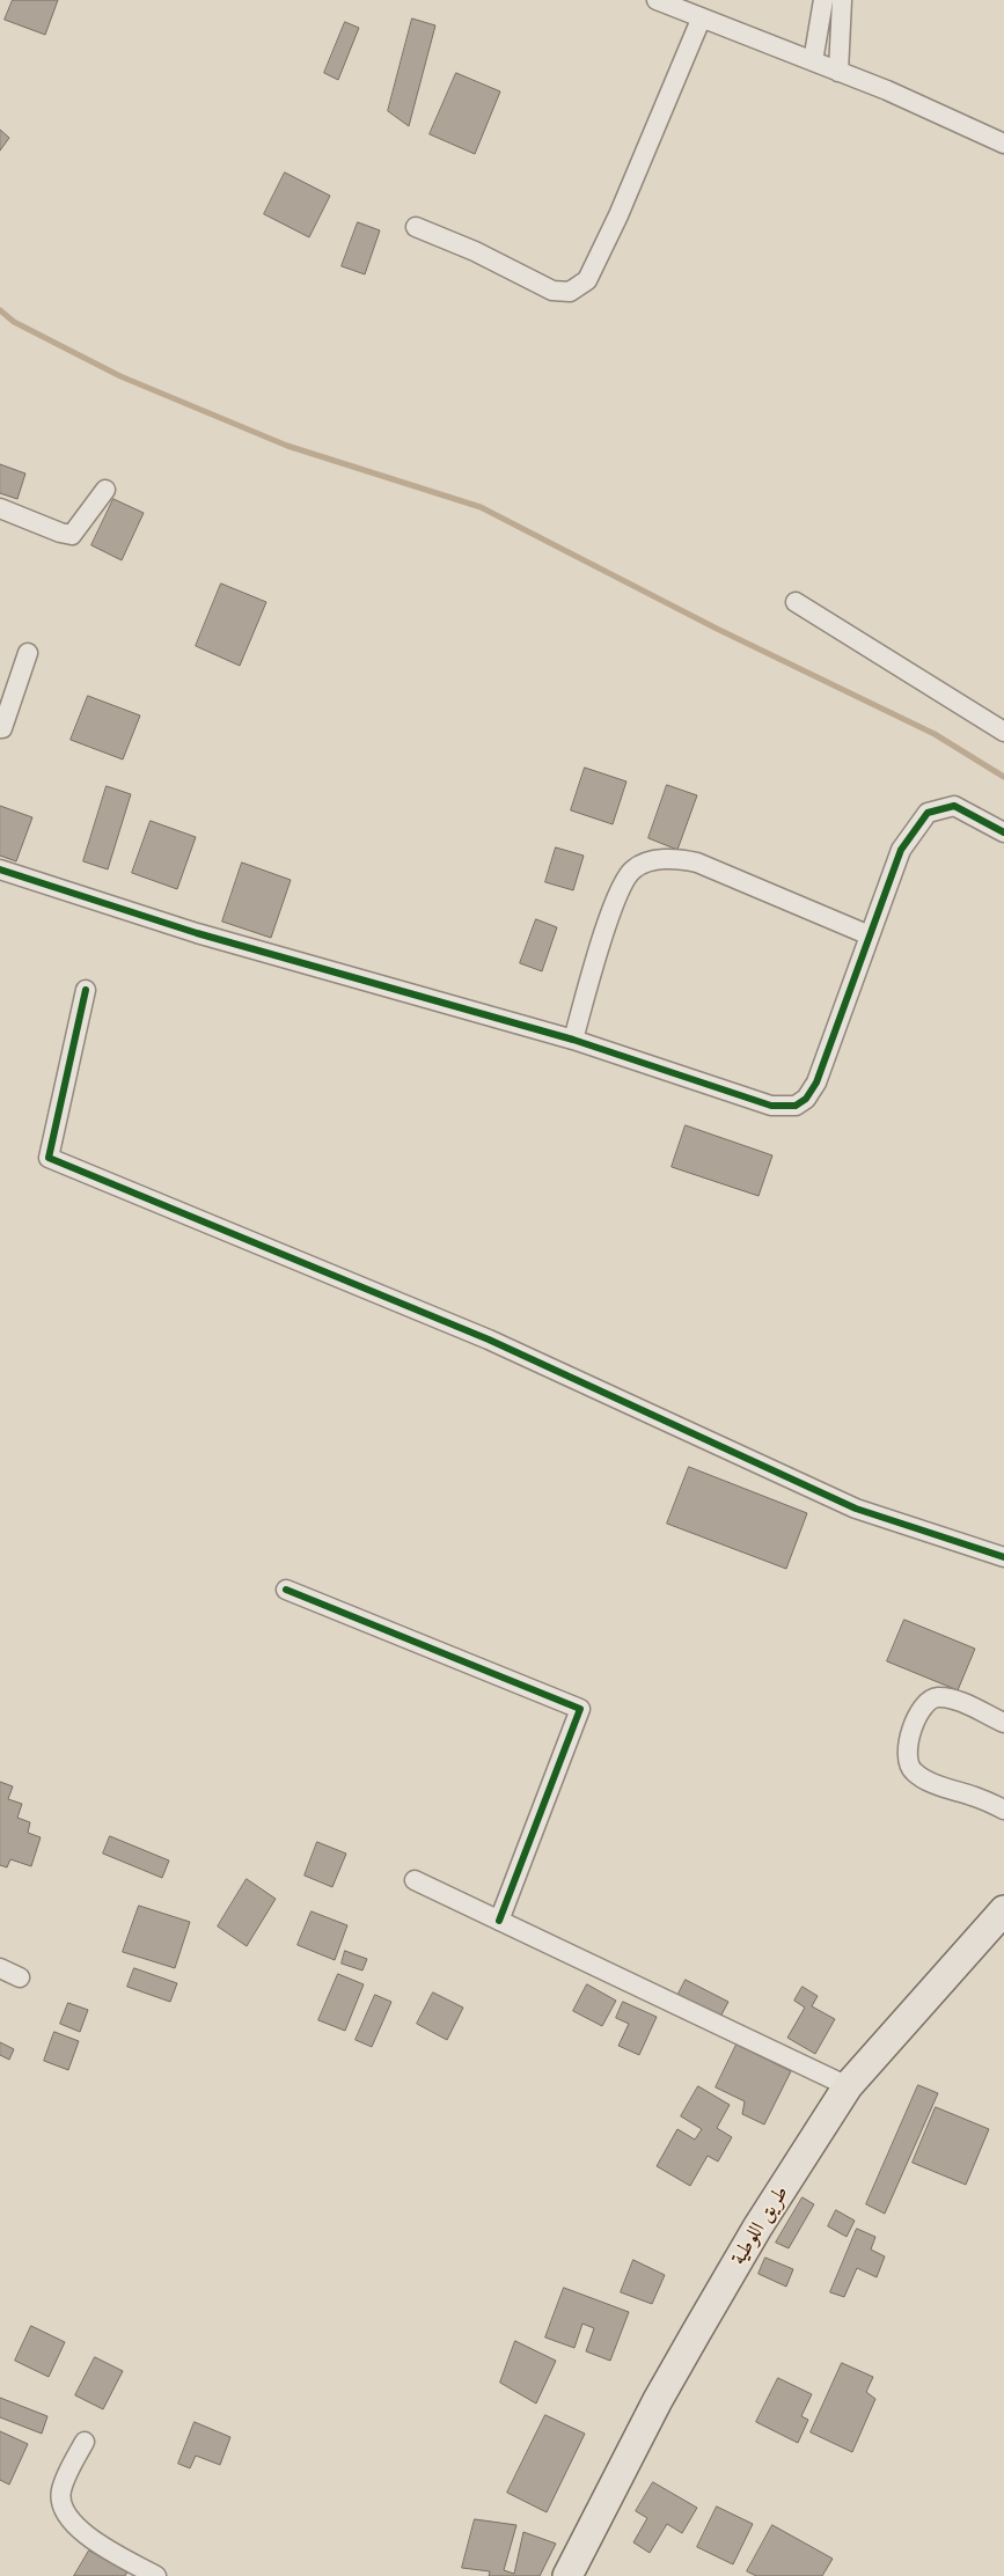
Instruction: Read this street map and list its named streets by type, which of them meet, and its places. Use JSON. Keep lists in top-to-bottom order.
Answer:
{
  "streets": {
    "main road": ["طريق اللوطية"]
  }
}
